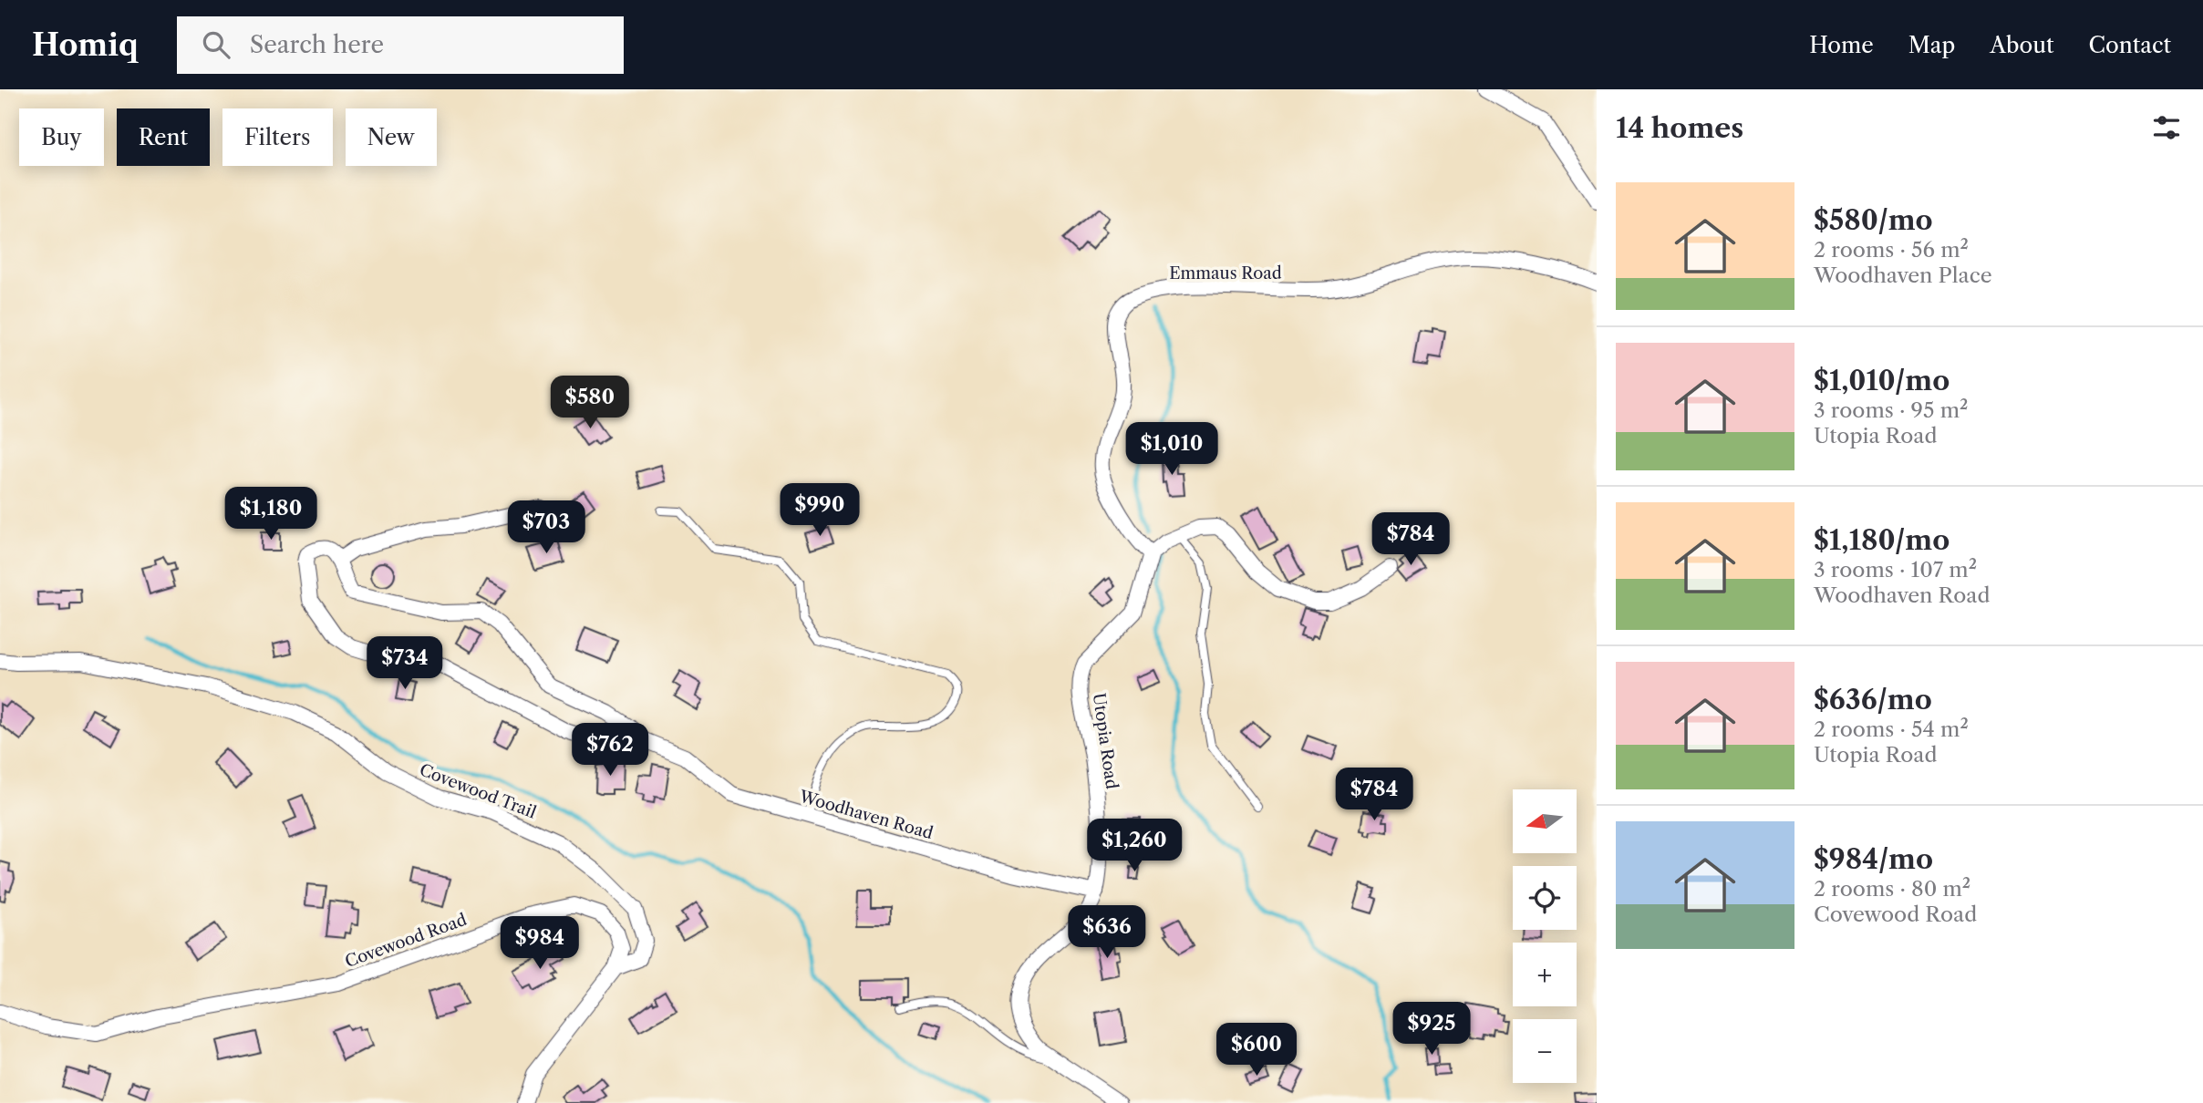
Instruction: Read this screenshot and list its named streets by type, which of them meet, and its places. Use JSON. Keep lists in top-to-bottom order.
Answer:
{
  "streets": {
    "street": [
      "Emmaus Road",
      "Utopia Road",
      "Covewood Trail",
      "Woodhaven Road",
      "Covewood Road"
    ]
  },
  "crossings": [
    ["Emmaus Road", "Utopia Road"],
    ["Utopia Road", "Woodhaven Road"],
    ["Covewood Trail", "Covewood Road"]
  ],
  "north": "left",
  "page": {
    "header": "Homiq",
    "search": "Search here",
    "nav": [
      "Home",
      "Map",
      "About",
      "Contact"
    ],
    "heading": "14 homes",
    "chip": [
      "Buy",
      "Rent",
      "Filters",
      "New"
    ],
    "list": [
      {
        "name": "$580/mo",
        "note": "2 rooms · 56 m² · Woodhaven Place"
      },
      {
        "name": "$1,010/mo",
        "note": "3 rooms · 95 m² · Utopia Road"
      },
      {
        "name": "$1,180/mo",
        "note": "3 rooms · 107 m² · Woodhaven Road"
      },
      {
        "name": "$636/mo",
        "note": "2 rooms · 54 m² · Utopia Road"
      },
      {
        "name": "$984/mo",
        "note": "2 rooms · 80 m² · Covewood Road"
      }
    ],
    "price": [
      "$580",
      "$1,010",
      "$990",
      "$1,180",
      "$703",
      "$784",
      "$734",
      "$762",
      "$784",
      "$1,260",
      "$636",
      "$984",
      "$925",
      "$600"
    ],
    "map_buttons": ["+", "−"]
  }
}
